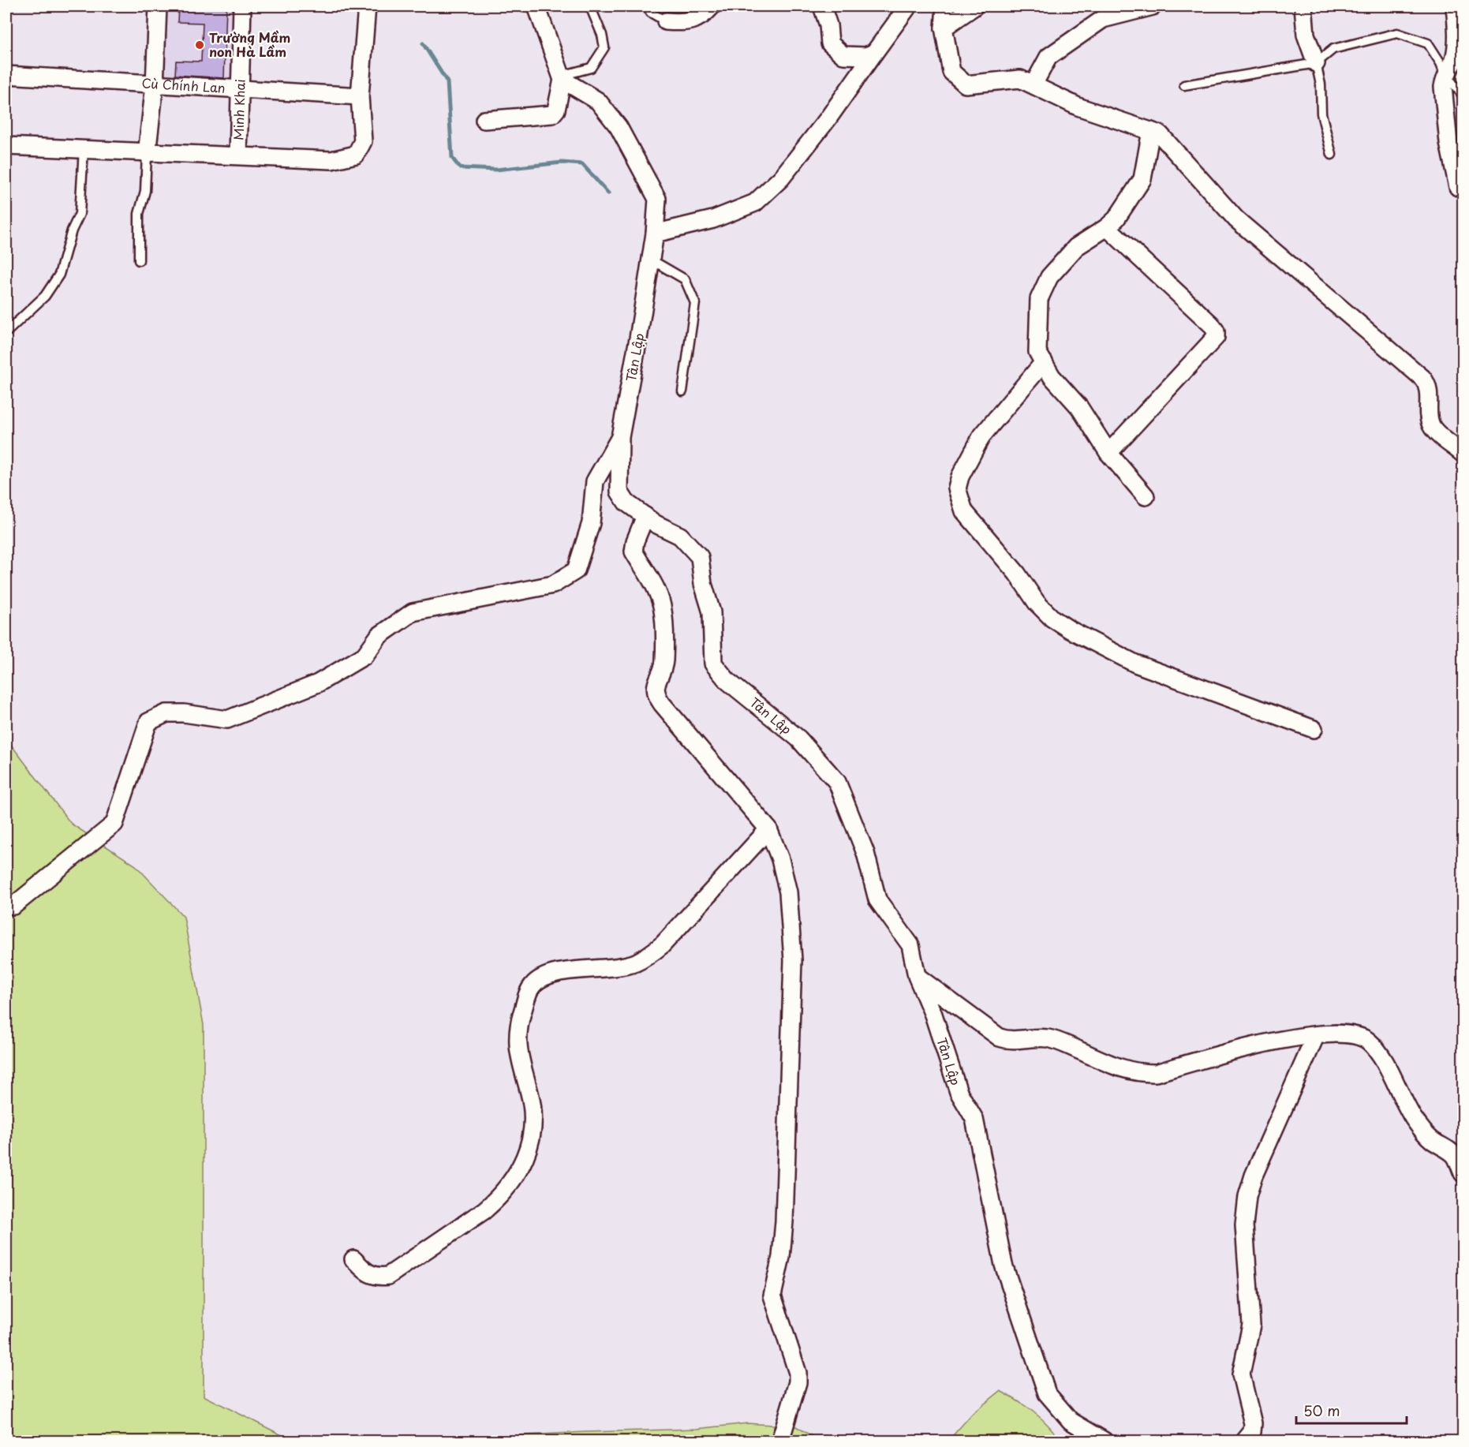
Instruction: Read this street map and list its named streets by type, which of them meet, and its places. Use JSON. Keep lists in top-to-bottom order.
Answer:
{
  "streets": {
    "street": ["Cù Chính Lan", "Minh Khai", "Tân Lập"]
  },
  "crossings": [
    ["Cù Chính Lan", "Minh Khai"]
  ],
  "places": ["Trường Mầm non Hà Lầm"],
  "scale_bar": "50 m"
}
